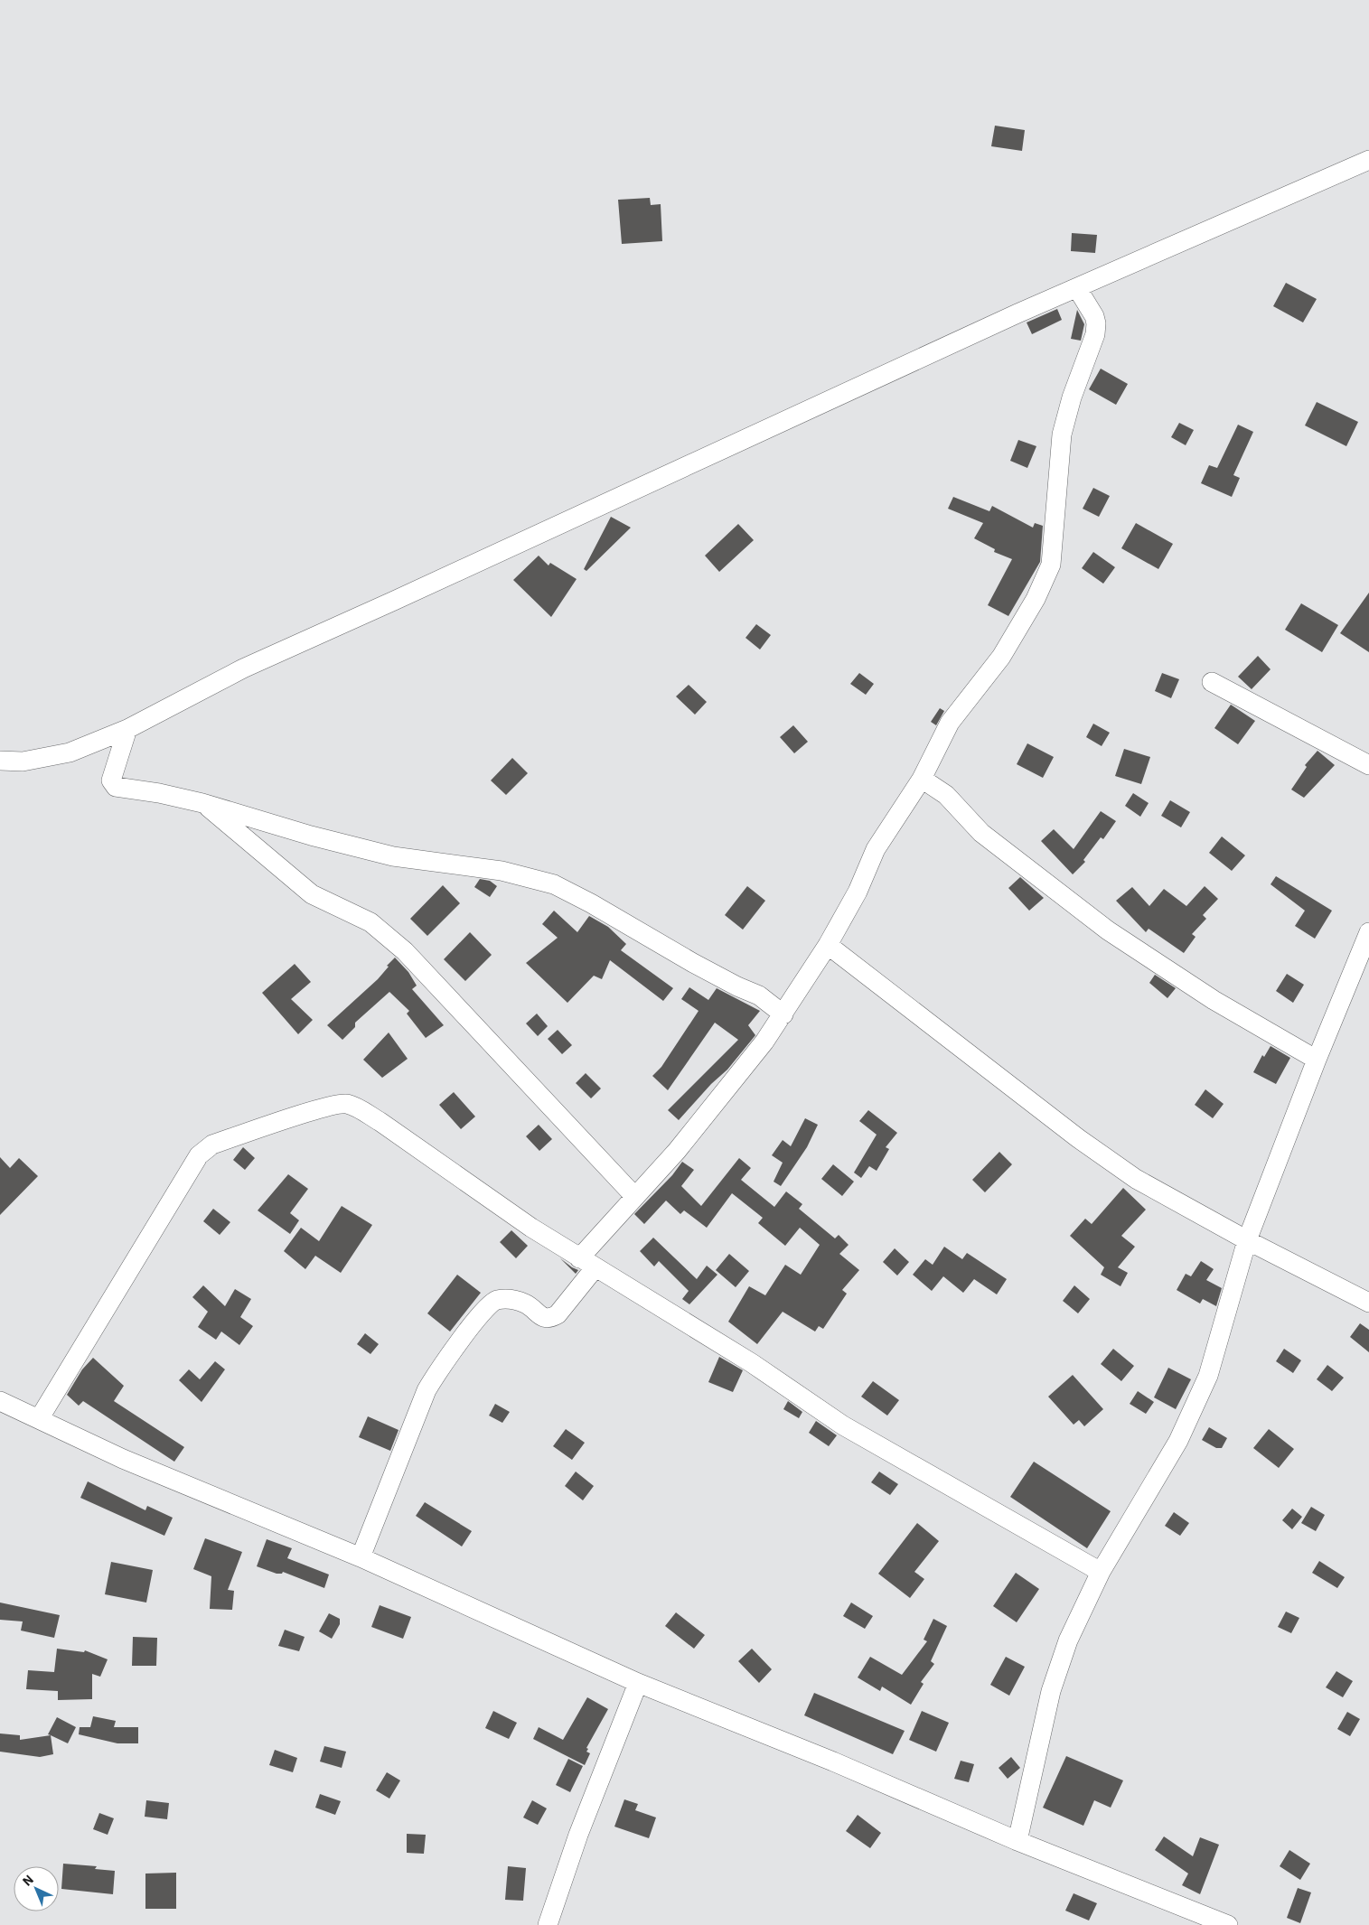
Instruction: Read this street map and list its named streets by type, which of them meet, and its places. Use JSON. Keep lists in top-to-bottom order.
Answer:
{
  "north": "top left"
}
